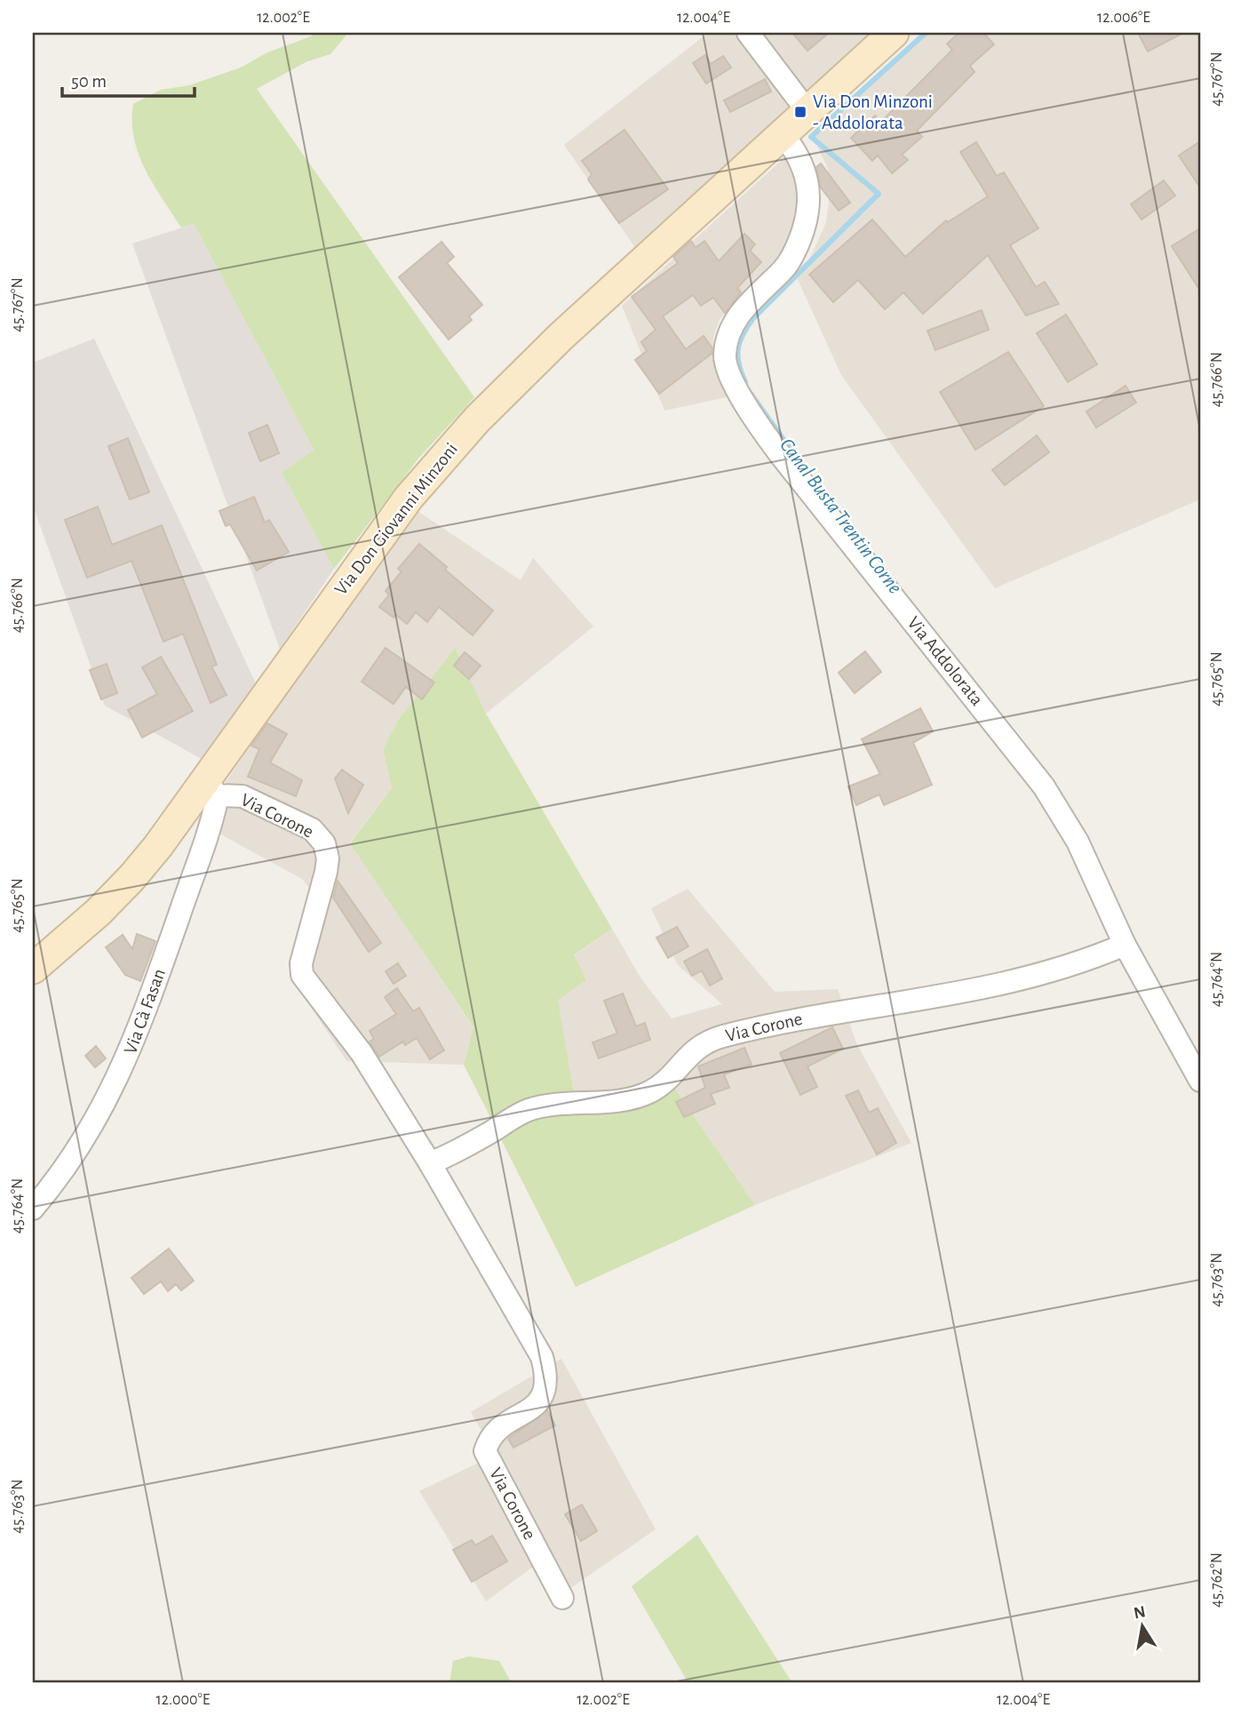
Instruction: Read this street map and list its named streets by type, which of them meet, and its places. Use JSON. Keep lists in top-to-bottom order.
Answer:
{
  "streets": {
    "street": [
      "Via Don Giovanni Minzoni",
      "Via Addolorata",
      "Via Corone",
      "Via Cà Fasan"
    ]
  },
  "crossings": [
    ["Via Don Giovanni Minzoni", "Via Addolorata"],
    ["Via Don Giovanni Minzoni", "Via Corone"],
    ["Via Don Giovanni Minzoni", "Via Cà Fasan"],
    ["Via Addolorata", "Via Corone"],
    ["Via Corone", "Via Cà Fasan"]
  ],
  "water": ["Canal Busta Trentin Corne"],
  "places": {
    "transit": ["Via Don Minzoni - Addolorata"]
  },
  "scale_bar": "50 m",
  "north": "top",
  "coordinates": [
    "12.002°E",
    "12.004°E",
    "12.006°E",
    "45.767°N",
    "45.766°N",
    "45.765°N",
    "45.764°N",
    "45.763°N",
    "45.762°N",
    "12.000°E"
  ]
}
